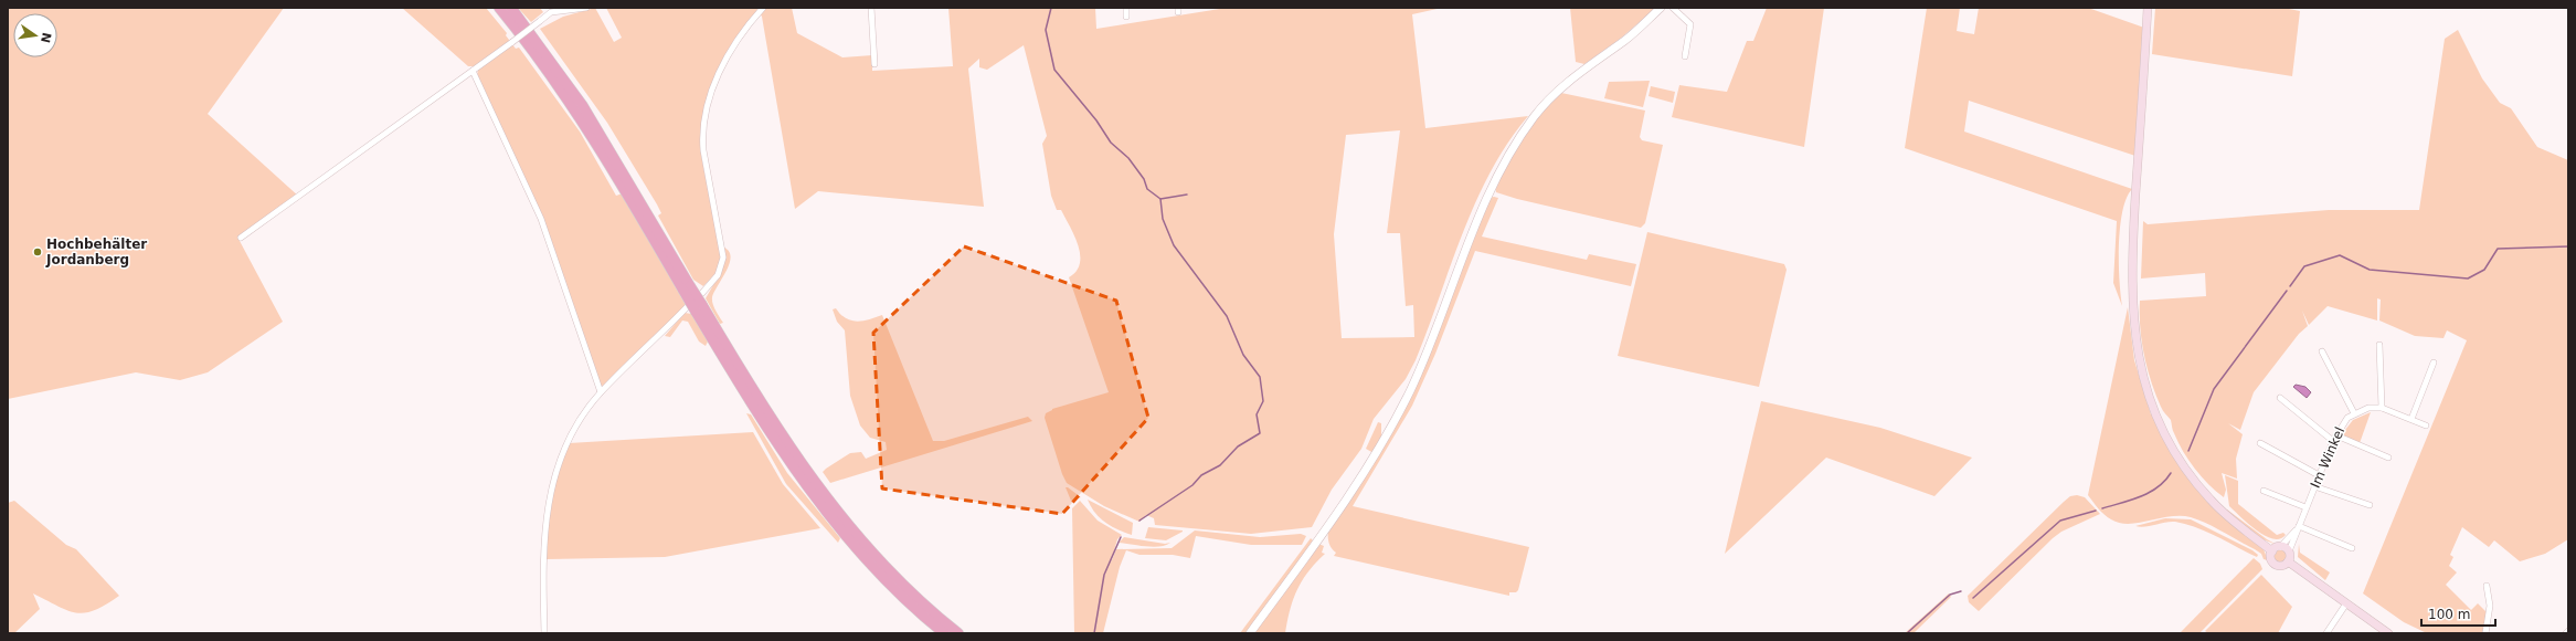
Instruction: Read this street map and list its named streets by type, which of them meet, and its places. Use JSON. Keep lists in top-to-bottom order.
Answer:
{
  "streets": {
    "street": ["Im Winkel"]
  },
  "places": ["Hochbehälter Jordanberg"],
  "scale_bar": "100 m",
  "north": "right"
}
